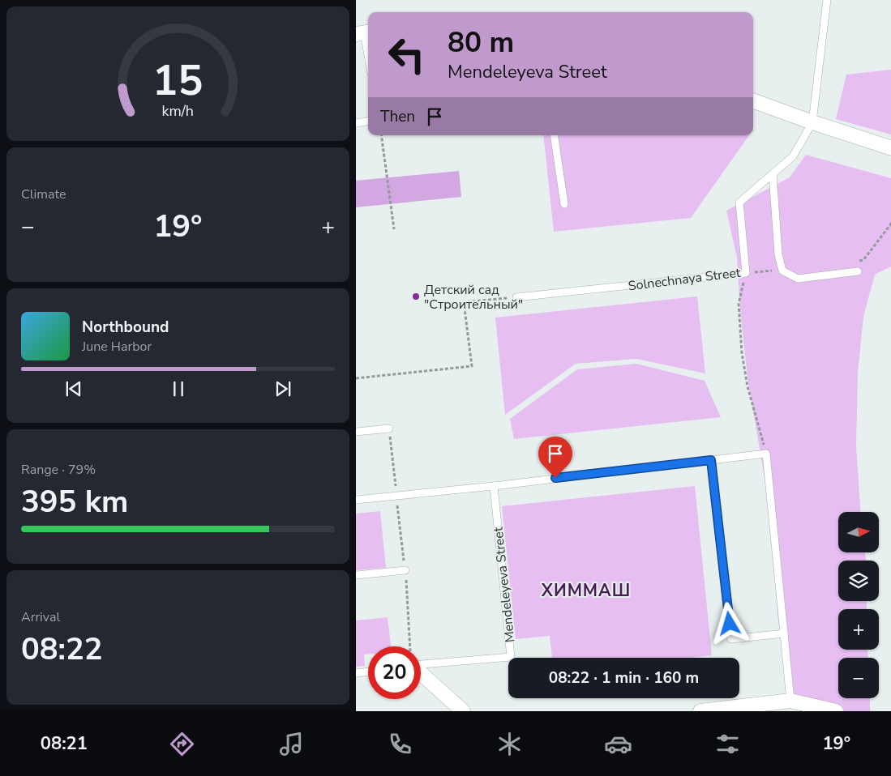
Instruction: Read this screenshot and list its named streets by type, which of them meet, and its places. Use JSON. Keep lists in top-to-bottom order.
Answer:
{
  "streets": {
    "lane": ["Solnechnaya Street", "Mendeleyeva Street"]
  },
  "districts": ["ХИММАШ"],
  "places": ["Детский сад \"Строительный\""],
  "north": "right",
  "page": {
    "turn": ["80 m", "Mendeleyeva Street"],
    "then": "Then",
    "tile": [
      "Climate",
      ["Range · 79%", "395 km"],
      ["Arrival", "08:22"]
    ],
    "heat": ["−", "19°", "+"],
    "song": ["Northbound", "June Harbor"],
    "map_buttons": ["+", "−"],
    "limit": "20",
    "trip": "08:22 · 1 min · 160 m",
    "tabs": ["08:21", "19°"],
    "gauge": ["15", "km/h"]
  }
}
